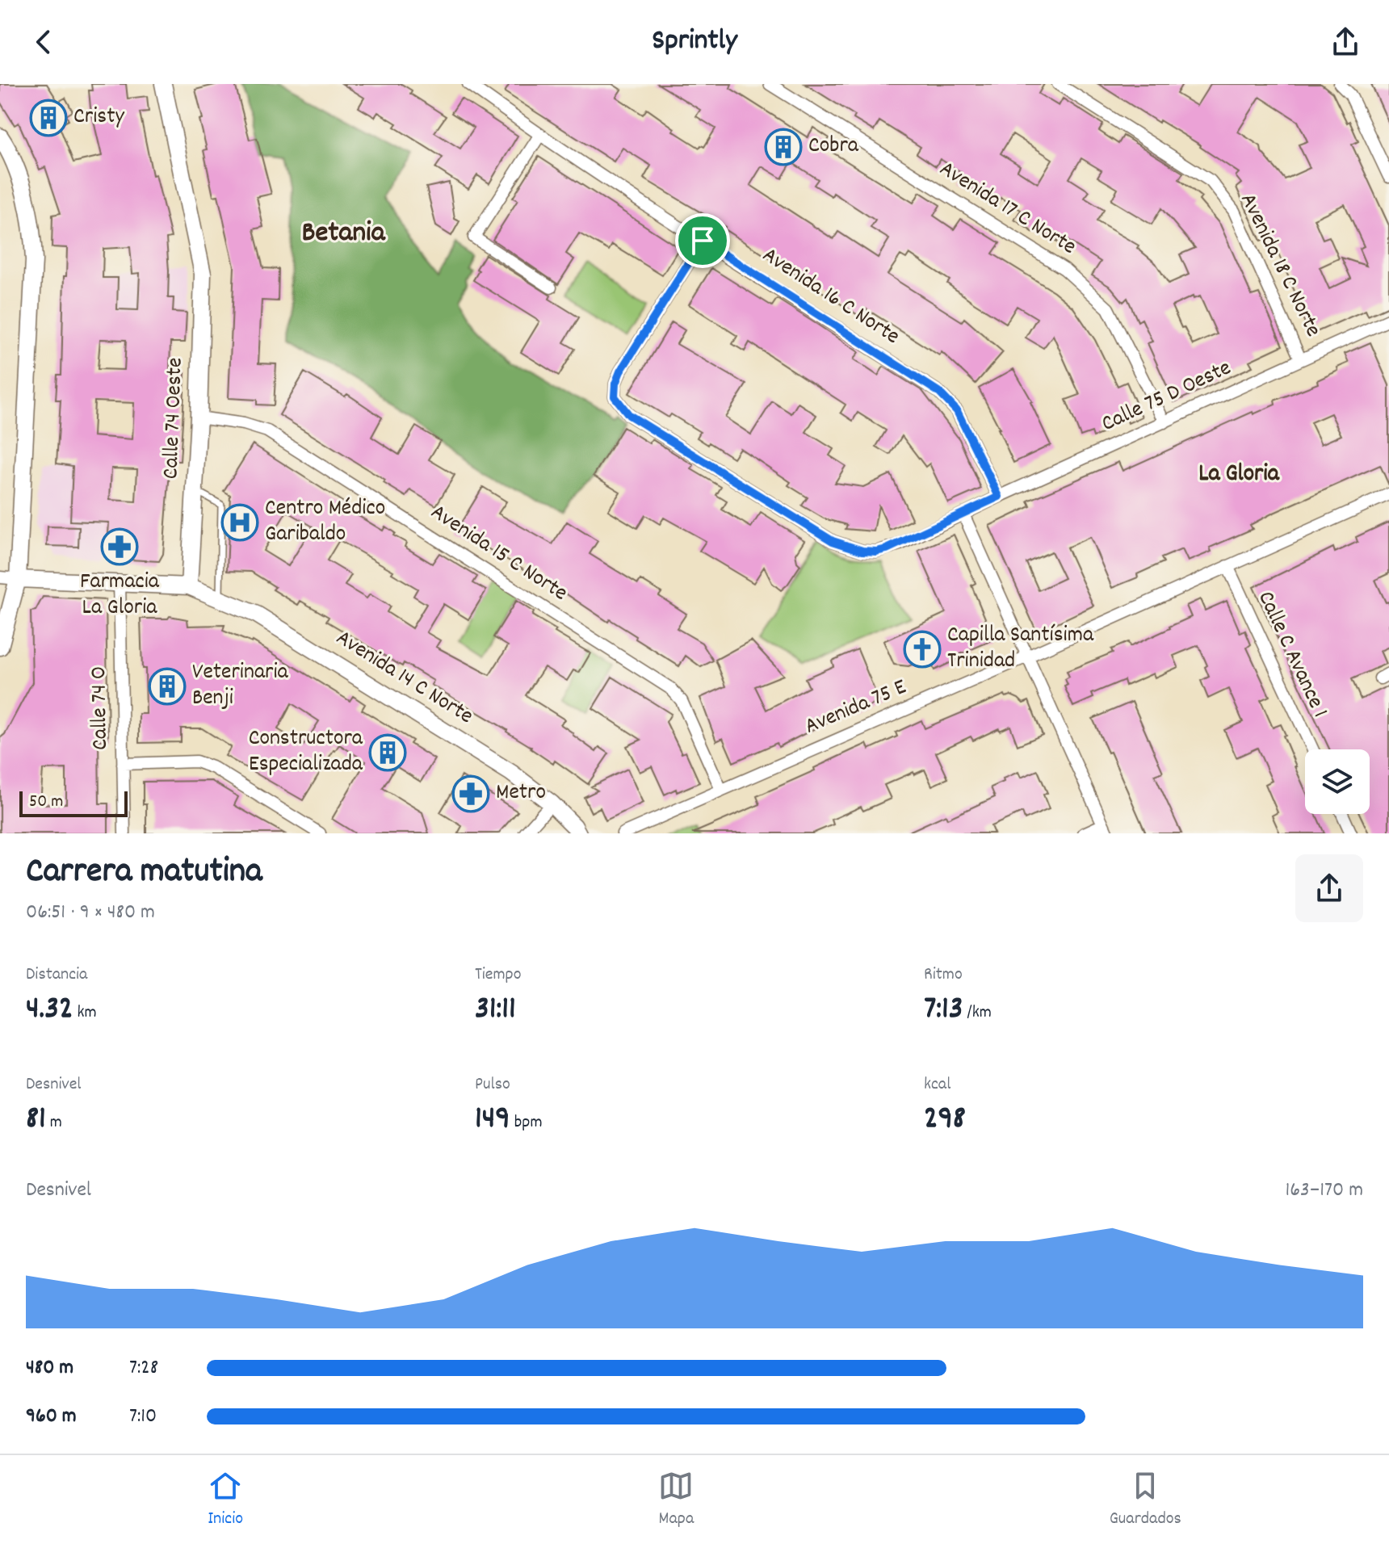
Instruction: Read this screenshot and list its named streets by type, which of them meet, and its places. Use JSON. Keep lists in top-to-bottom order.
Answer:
{
  "streets": {
    "street": [
      "Avenida 17 C Norte",
      "Avenida 18 C Norte",
      "Avenida 16 C Norte",
      "Calle 75 D Oeste",
      "Calle 74 Oeste",
      "Avenida 15 C Norte",
      "Calle C Avance 1",
      "Avenida 14 C Norte",
      "Calle 74 O",
      "Avenida 75 E"
    ]
  },
  "crossings": [
    ["Avenida 17 C Norte", "Calle 75 D Oeste"],
    ["Avenida 18 C Norte", "Calle 75 D Oeste"],
    ["Avenida 16 C Norte", "Calle 75 D Oeste"],
    ["Calle 74 Oeste", "Avenida 15 C Norte"],
    ["Calle 74 Oeste", "Avenida 14 C Norte"],
    ["Avenida 15 C Norte", "Avenida 75 E"],
    ["Calle C Avance 1", "Avenida 75 E"]
  ],
  "districts": ["Betania", "La Gloria"],
  "places": {
    "building": [
      "Cristy",
      "Cobra",
      "Veterinaria Benji",
      "Constructora Especializada"
    ],
    "hospital": ["Centro Médico Garibaldo"],
    "pharmacy": ["Farmacia La Gloria", "Metro"],
    "church": ["Capilla Santísima Trinidad"]
  },
  "scale_bar": "50 m",
  "page": {
    "header": "Sprintly",
    "scale": "50 m",
    "heading": ["Carrera matutina", "06:51 · 9 × 480 m"],
    "stats": [
      ["Distancia", "4.32 km"],
      ["Tiempo", "31:11"],
      ["Ritmo", "7:13 /km"],
      ["Desnivel", "81 m"],
      ["Pulso", "149 bpm"],
      ["kcal", "298"]
    ],
    "chart": ["Desnivel", "163–170 m"],
    "list": [
      {
        "name": "480 m",
        "note": "7:28"
      },
      {
        "name": "960 m",
        "note": "7:10"
      }
    ],
    "tabs": ["Inicio", "Mapa", "Guardados"]
  }
}
